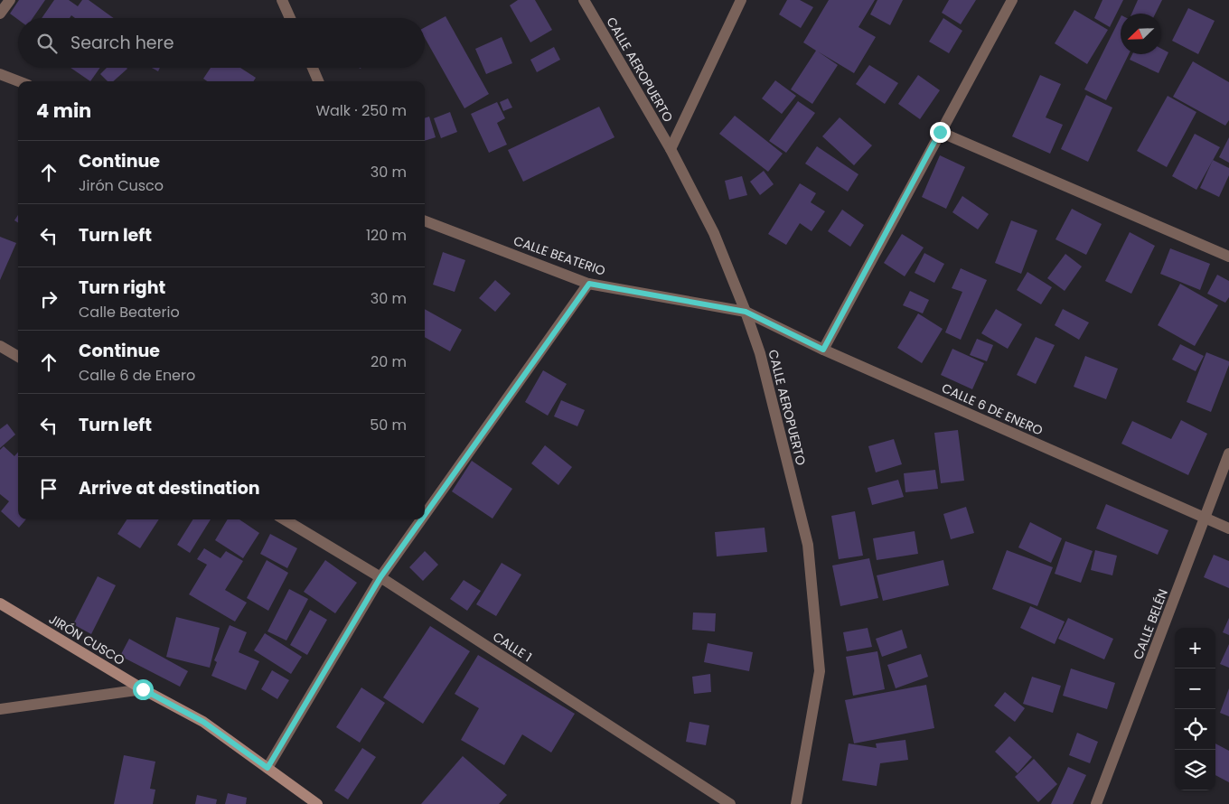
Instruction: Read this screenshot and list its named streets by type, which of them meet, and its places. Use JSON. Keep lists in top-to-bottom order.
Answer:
{
  "streets": {
    "street": [
      "CALLE AEROPUERTO",
      "CALLE BEATERIO",
      "CALLE 6 DE ENERO",
      "CALLE BELÉN",
      "JIRÓN CUSCO",
      "CALLE 1"
    ]
  },
  "crossings": [
    ["CALLE AEROPUERTO", "CALLE BEATERIO"],
    ["CALLE AEROPUERTO", "CALLE 6 DE ENERO"],
    ["CALLE BEATERIO", "CALLE 6 DE ENERO"],
    ["CALLE 6 DE ENERO", "CALLE BELÉN"]
  ],
  "north": "bottom left",
  "page": {
    "search": "Search here",
    "heading": ["4 min", "Walk · 250 m"],
    "list": [
      ["Continue", "Jirón Cusco", "30 m"],
      ["Turn left", "120 m"],
      ["Turn right", "Calle Beaterio", "30 m"],
      ["Continue", "Calle 6 de Enero", "20 m"],
      ["Turn left", "50 m"],
      "Arrive at destination"
    ],
    "map_buttons": ["+", "−"]
  }
}
